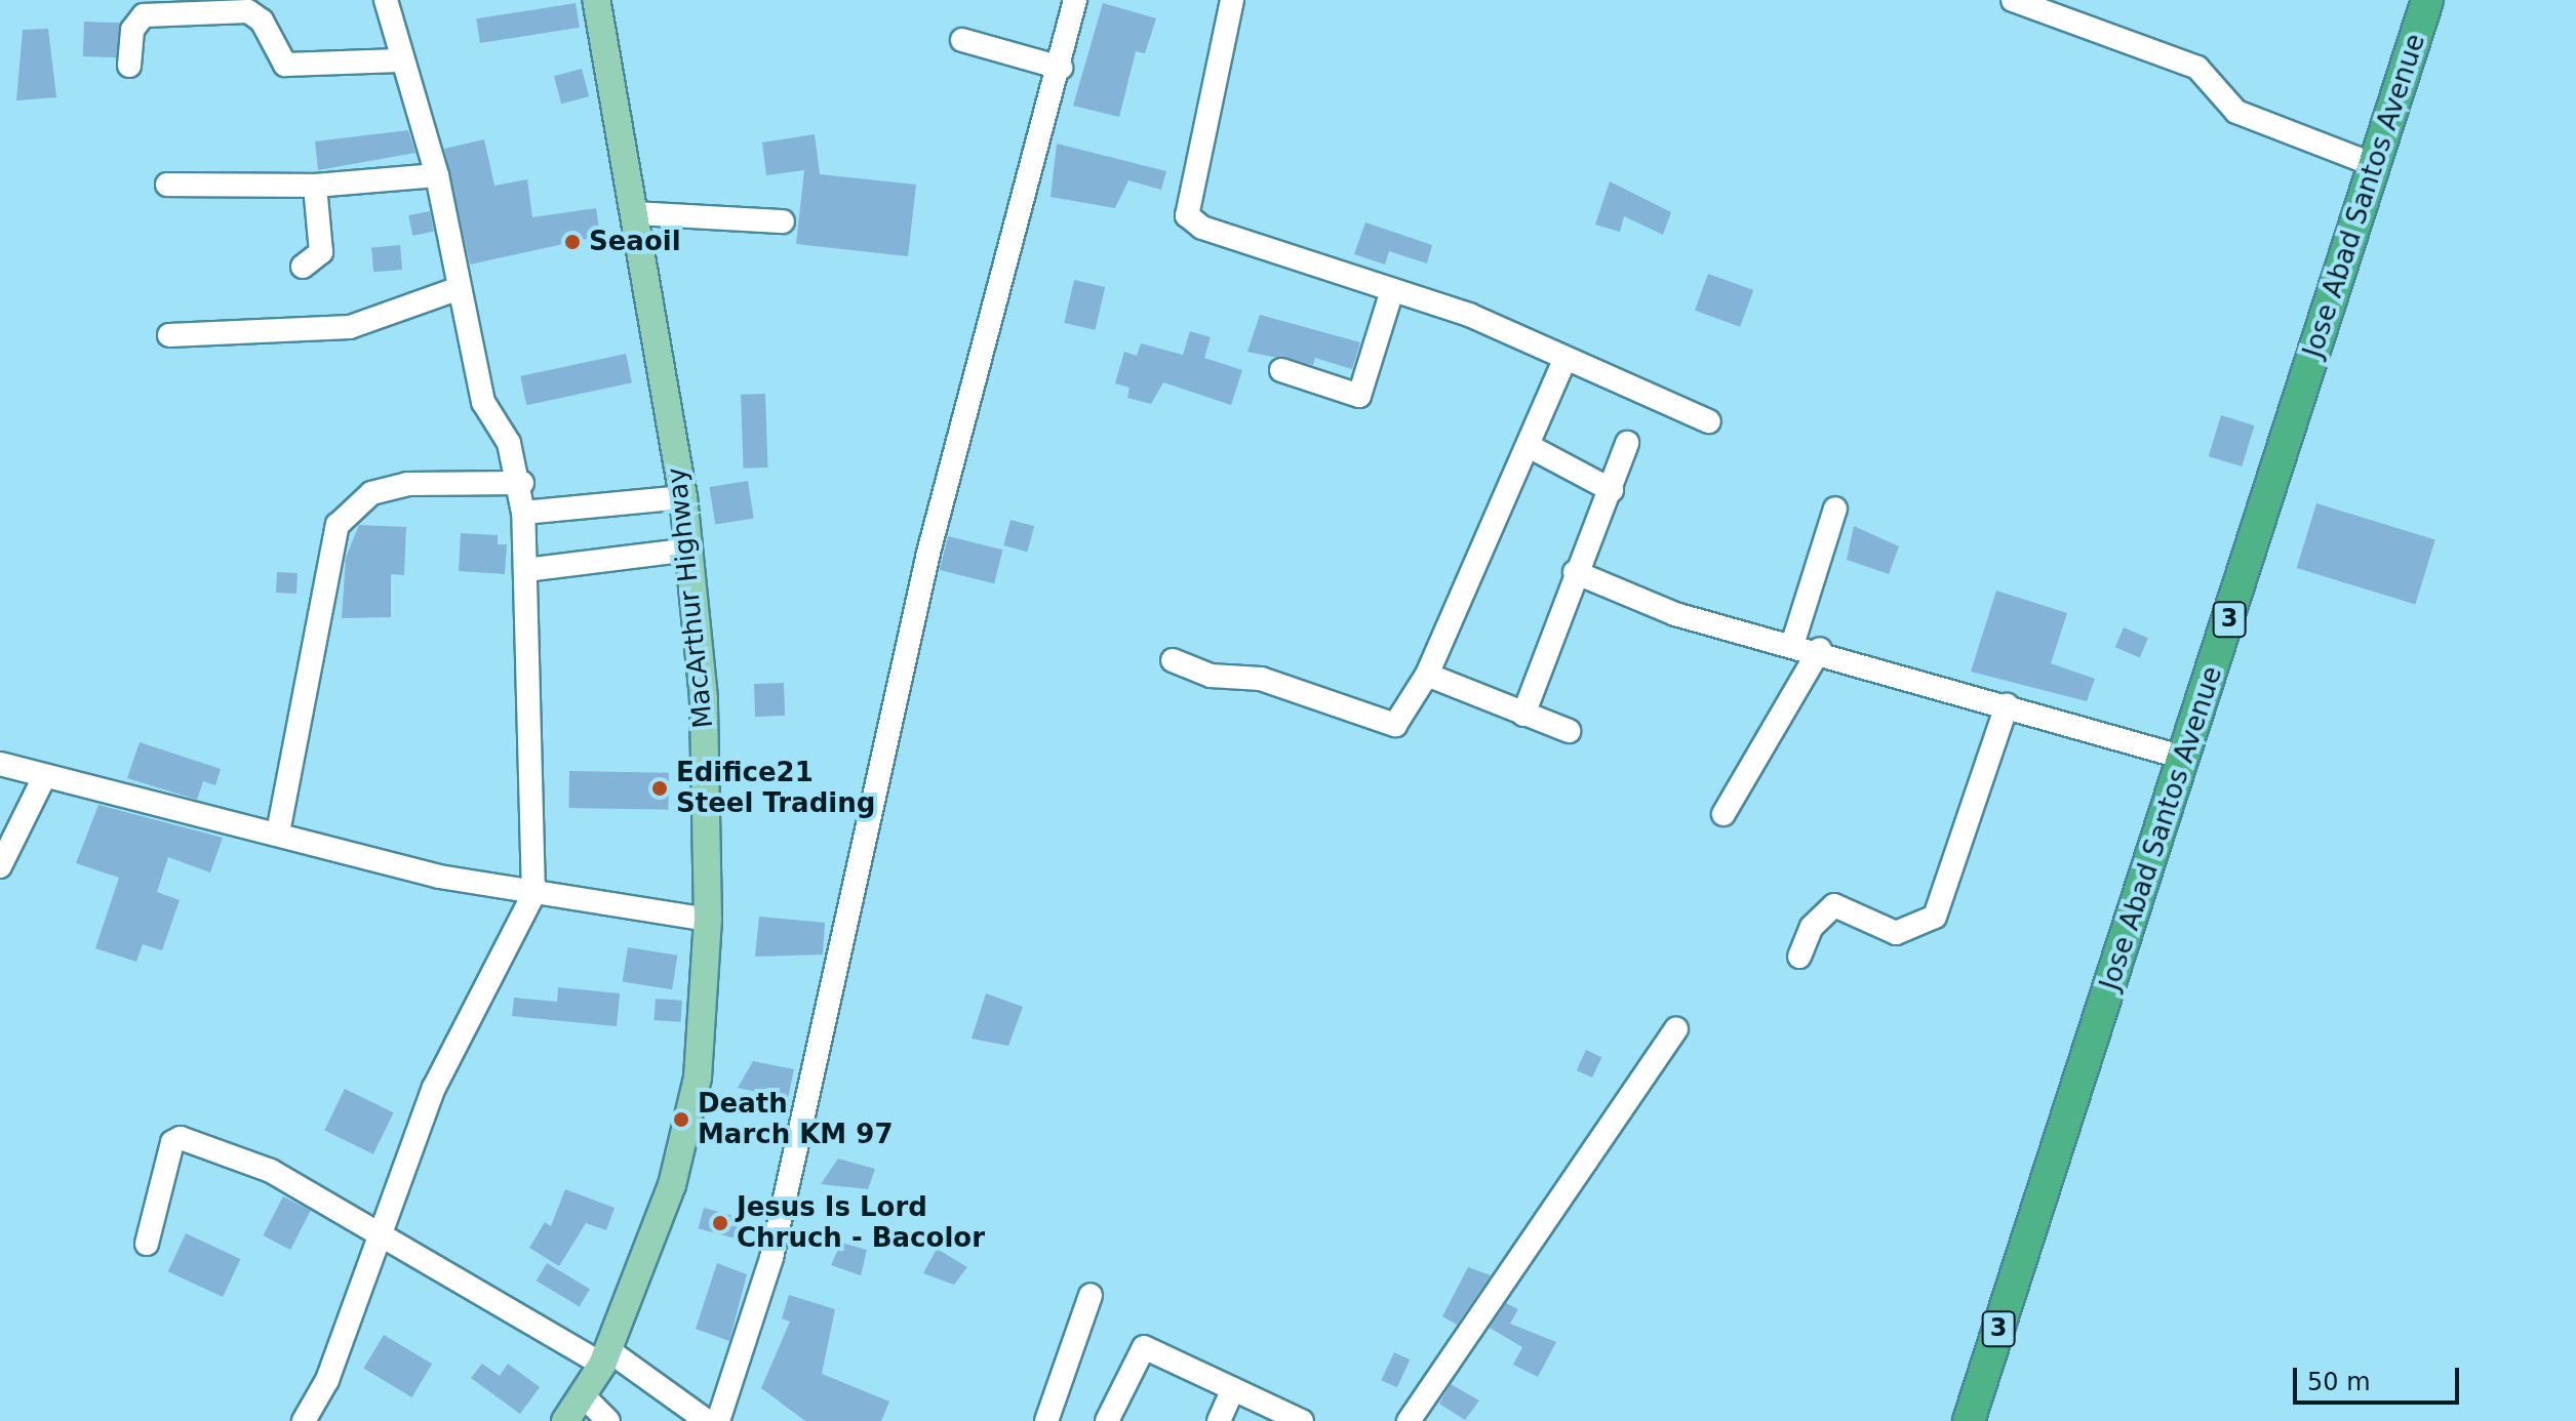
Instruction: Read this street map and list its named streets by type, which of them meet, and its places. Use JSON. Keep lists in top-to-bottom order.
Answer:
{
  "streets": {
    "highway": ["Jose Abad Santos Avenue", "3"],
    "main road": ["MacArthur Highway"]
  },
  "places": [
    "Seaoil",
    "Edifice21 Steel Trading",
    "Death March KM 97",
    "Jesus Is Lord Chruch - Bacolor"
  ],
  "scale_bar": "50 m"
}
